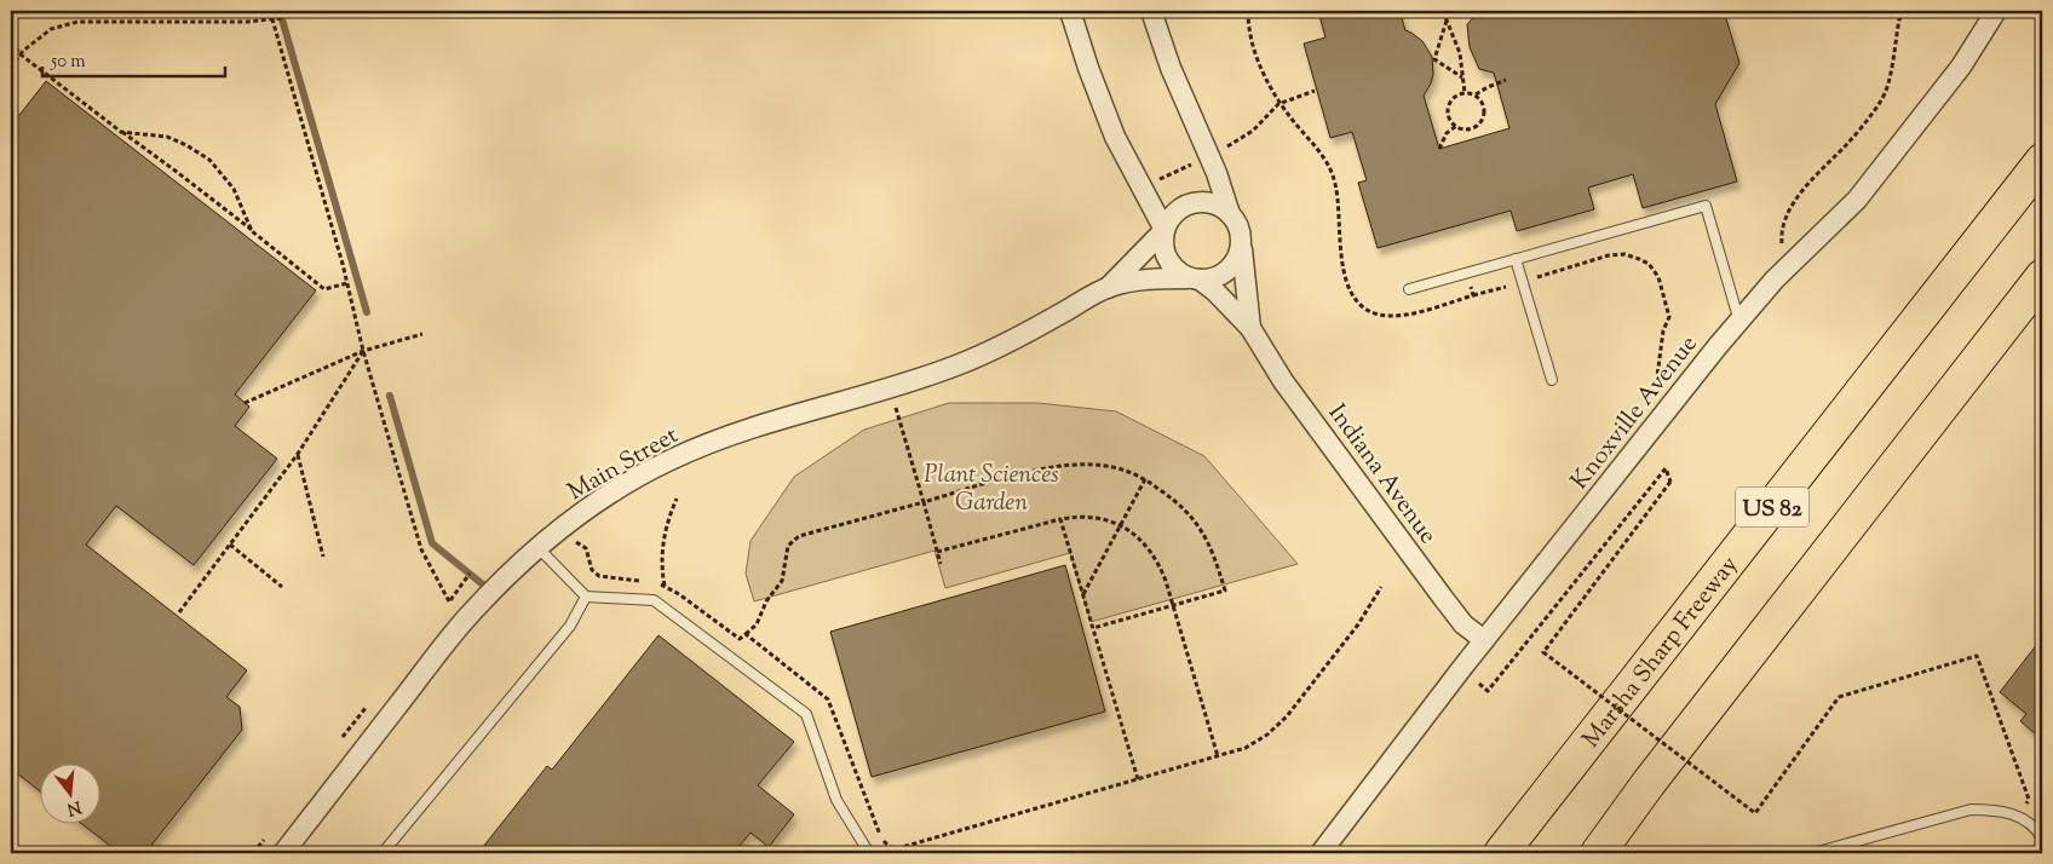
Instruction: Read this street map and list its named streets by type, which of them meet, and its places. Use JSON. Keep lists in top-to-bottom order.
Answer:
{
  "streets": {
    "highway": ["US 82", "Marsha Sharp Freeway"],
    "street": ["Knoxville Avenue", "Main Street", "Indiana Avenue"]
  },
  "crossings": [
    ["Knoxville Avenue", "Indiana Avenue"],
    ["Main Street", "Indiana Avenue"]
  ],
  "parks": ["Plant Sciences Garden"],
  "scale_bar": "50 m",
  "north": "bottom"
}
